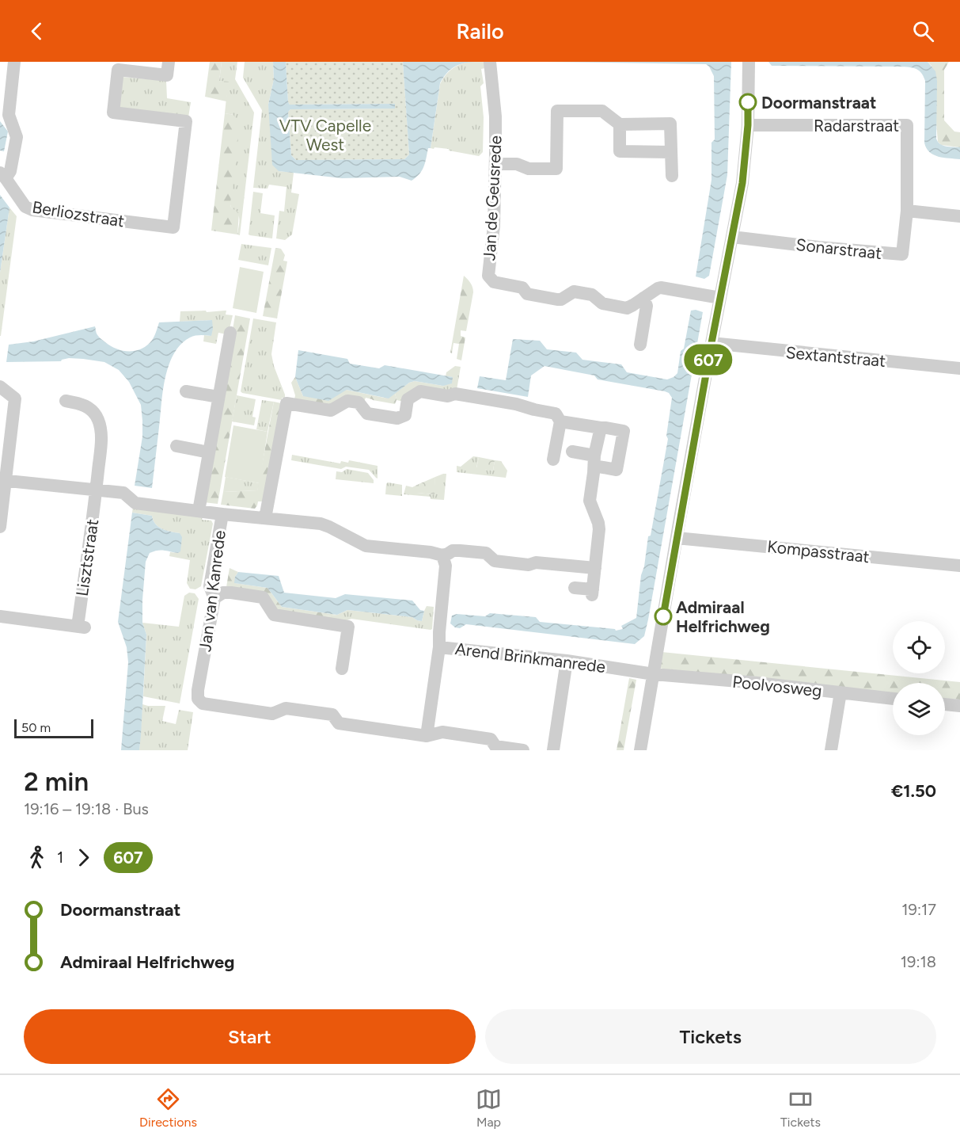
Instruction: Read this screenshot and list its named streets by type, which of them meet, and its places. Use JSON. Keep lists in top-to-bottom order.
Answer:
{
  "streets": {
    "street": [
      "Radarstraat",
      "Jan de Geusrede",
      "Berliozstraat",
      "Sonarstraat",
      "Sextantstraat",
      "Kompasstraat",
      "Lisztstraat",
      "Jan van Kanrede",
      "Arend Brinkmanrede",
      "Poolvosweg"
    ]
  },
  "crossings": [
    ["Radarstraat", "Sonarstraat"],
    ["Jan van Kanrede", "Arend Brinkmanrede"],
    ["Arend Brinkmanrede", "Poolvosweg"]
  ],
  "parks": ["VTV Capelle West"],
  "places": ["Doormanstraat", "Admiraal Helfrichweg"],
  "lines": ["bus line 607"],
  "scale_bar": "50 m",
  "page": {
    "header": "Railo",
    "on_map": "607",
    "scale": "50 m",
    "heading": ["2 min", "19:16 – 19:18 · Bus", "€1.50"],
    "legs": ["1", "607"],
    "list": [
      {
        "name": "Doormanstraat",
        "value": "19:17"
      },
      {
        "name": "Admiraal Helfrichweg",
        "value": "19:18"
      }
    ],
    "buttons": ["Start", "Tickets"],
    "tabs": ["Directions", "Map", "Tickets"]
  }
}
